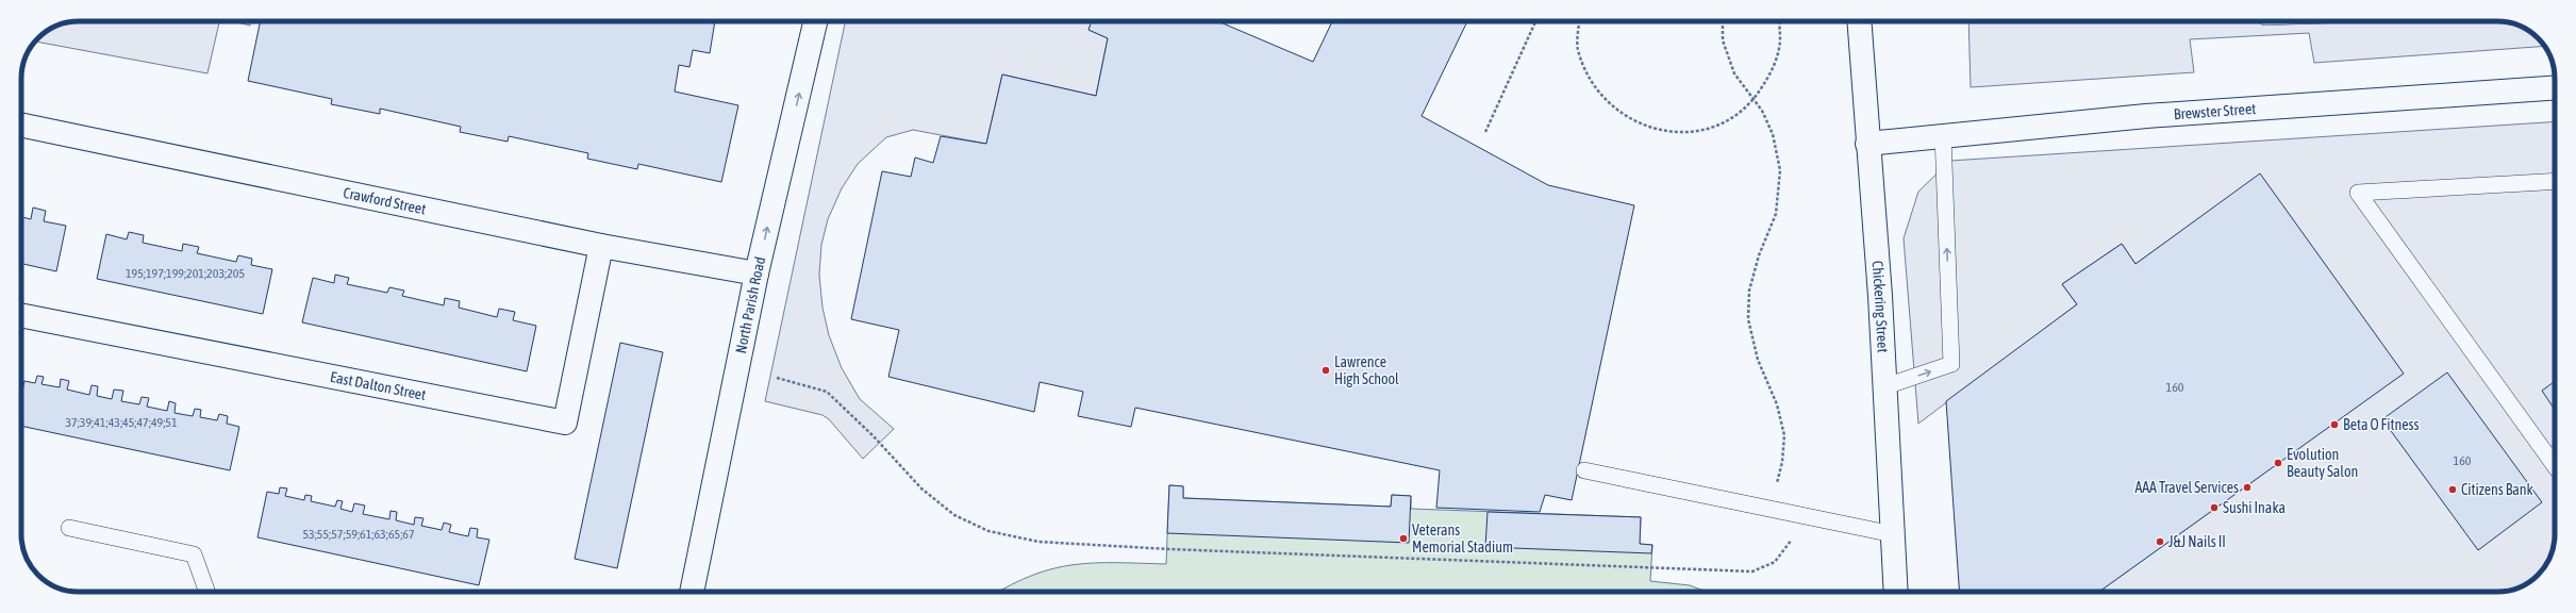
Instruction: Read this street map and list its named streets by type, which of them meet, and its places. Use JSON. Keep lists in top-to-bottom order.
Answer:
{
  "streets": {
    "street": [
      "Brewster Street",
      "Crawford Street",
      "North Parish Road",
      "Chickering Street",
      "East Dalton Street"
    ]
  },
  "crossings": [
    ["Brewster Street", "Chickering Street"],
    ["Crawford Street", "North Parish Road"],
    ["Crawford Street", "East Dalton Street"]
  ],
  "one_way": ["North Parish Road"],
  "places": [
    "Lawrence High School",
    "Beta O Fitness",
    "Evolution Beauty Salon",
    "AAA Travel Services",
    "Citizens Bank",
    "Sushi Inaka",
    "Veterans Memorial Stadium",
    "J&J Nails II"
  ],
  "house_numbers": [
    "195;197;199;201;203;205",
    "160",
    "37;39;41;43;45;47;49;51",
    "160",
    "53;55;57;59;61;63;65;67"
  ]
}
